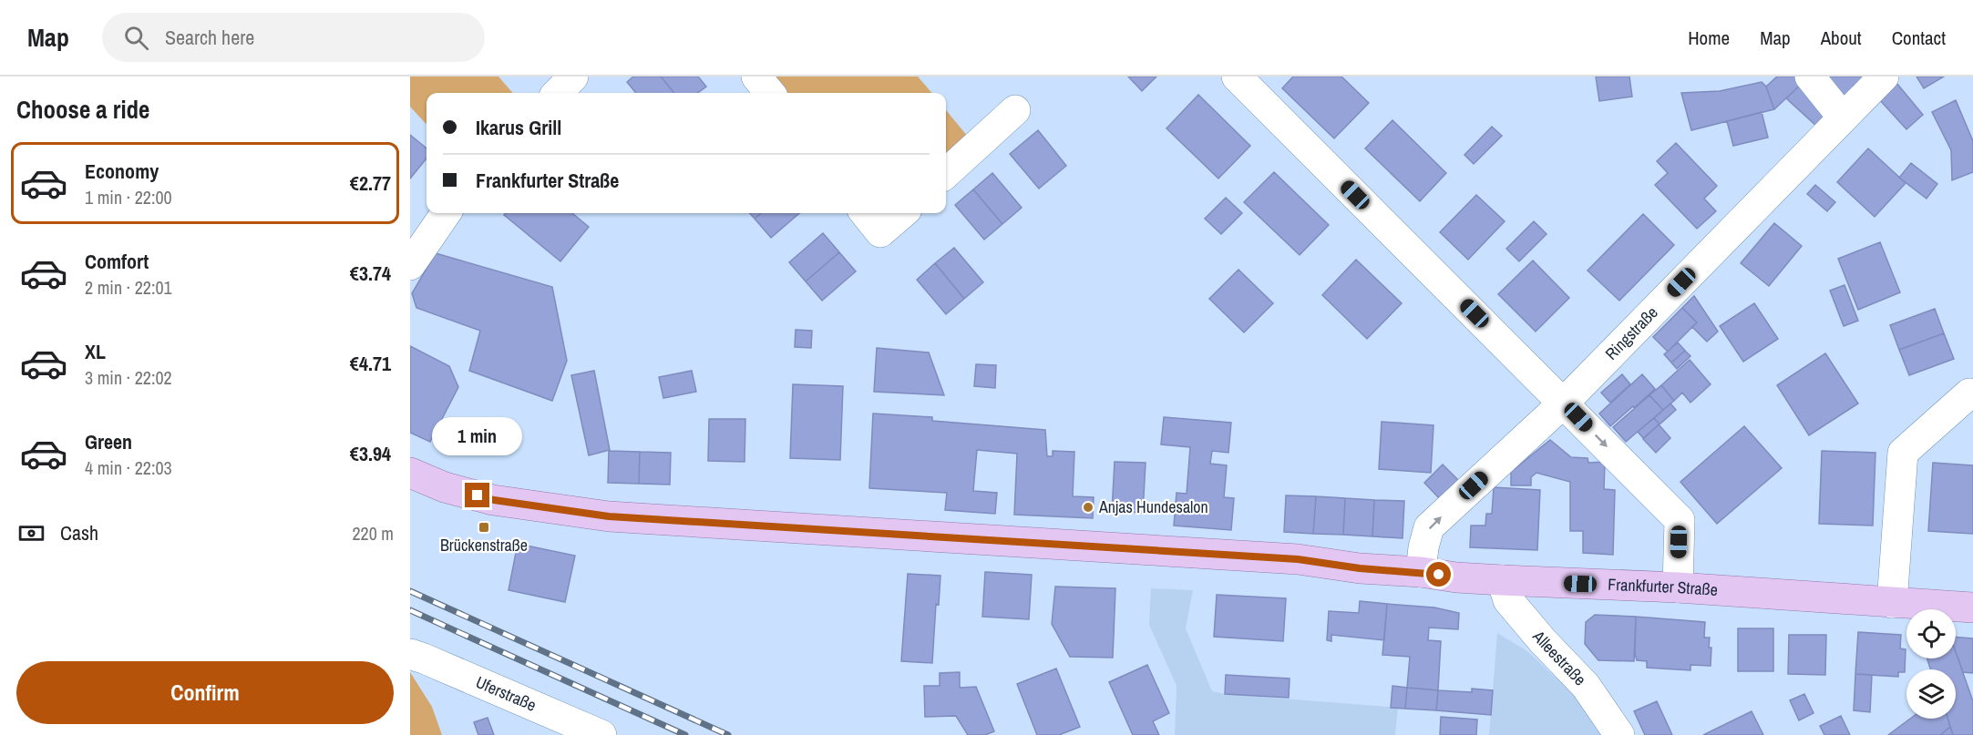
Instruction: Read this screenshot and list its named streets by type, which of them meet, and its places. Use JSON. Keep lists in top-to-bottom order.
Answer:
{
  "streets": {
    "main road": ["Frankfurter Straße"],
    "street": ["Ringstraße", "Alleestraße", "Uferstraße"]
  },
  "crossings": [
    ["Ringstraße", "Frankfurter Straße"],
    ["Frankfurter Straße", "Alleestraße"]
  ],
  "places": {
    "other": ["Anjas Hundesalon"],
    "transit": ["Brückenstraße"]
  },
  "page": {
    "header": "Map",
    "search": "Search here",
    "nav": [
      "Home",
      "Map",
      "About",
      "Contact"
    ],
    "heading": "Choose a ride",
    "banner": ["Ikarus Grill", "Frankfurter Straße"],
    "list": [
      {
        "name": "Economy",
        "note": "1 min · 22:00",
        "value": "€2.77"
      },
      {
        "name": "Comfort",
        "note": "2 min · 22:01",
        "value": "€3.74"
      },
      {
        "name": "XL",
        "note": "3 min · 22:02",
        "value": "€4.71"
      },
      {
        "name": "Green",
        "note": "4 min · 22:03",
        "value": "€3.94"
      }
    ],
    "bubble": "1 min",
    "pay": ["Cash", "220 m"],
    "buttons": "Confirm"
  }
}
